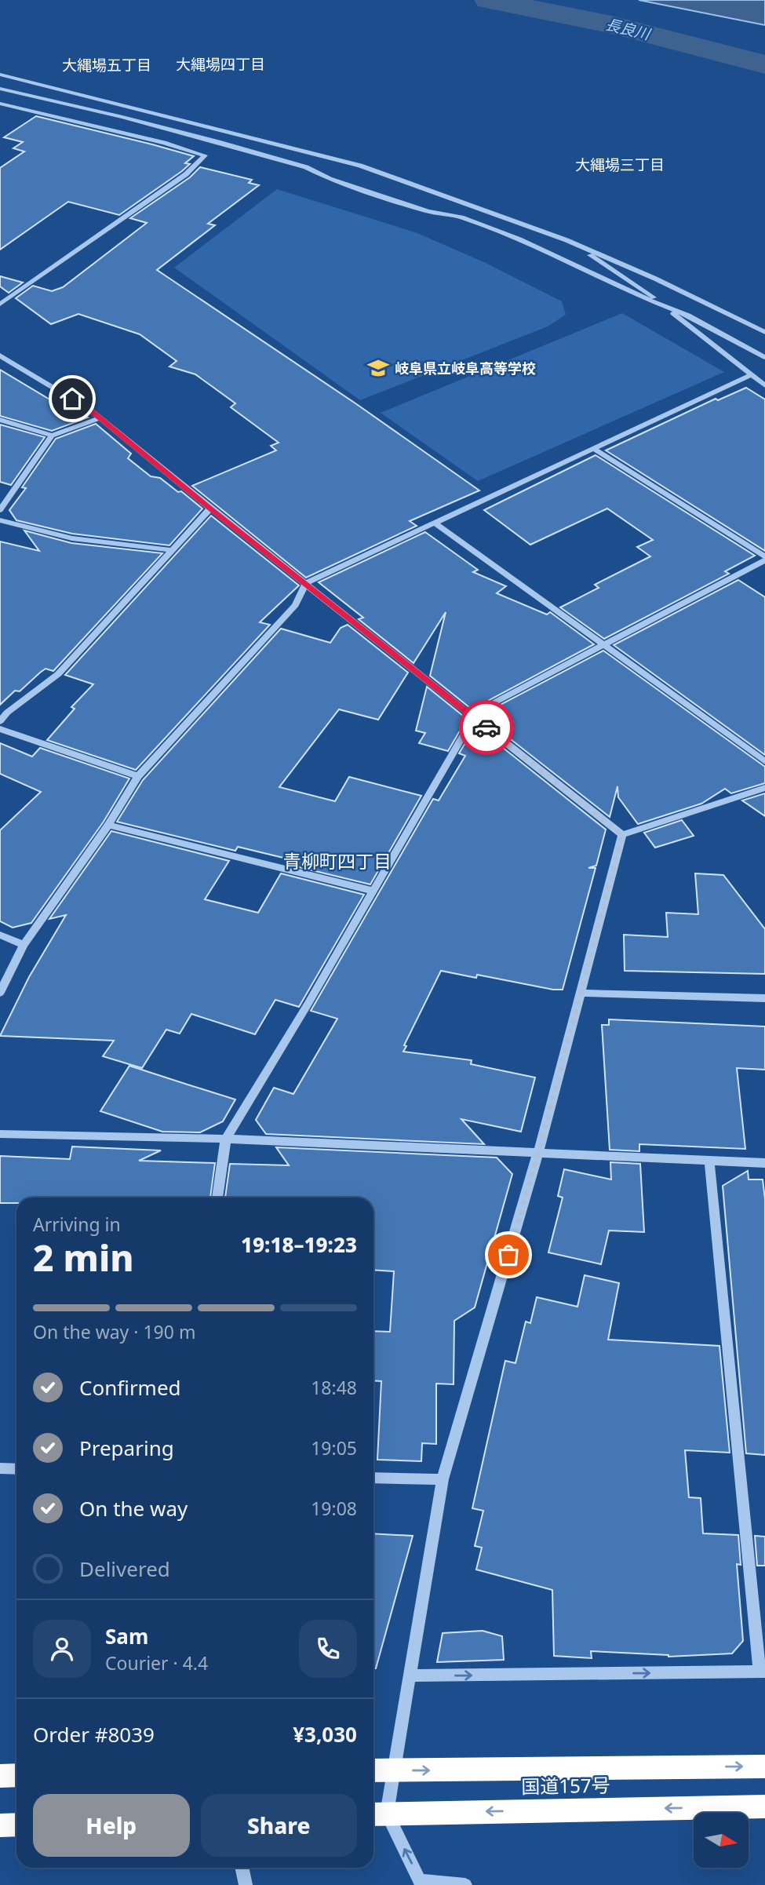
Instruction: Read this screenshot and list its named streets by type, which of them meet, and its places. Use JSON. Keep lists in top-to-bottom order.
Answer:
{
  "streets": {
    "highway": ["国道157号"]
  },
  "districts": [
    "大縄場四丁目",
    "大縄場五丁目",
    "大縄場三丁目",
    "青柳町四丁目"
  ],
  "water": ["長良川"],
  "places": {
    "school or university": ["岐阜県立岐阜高等学校"]
  },
  "north": "right",
  "page": {
    "heading": ["2 min", "Arriving in", "19:18–19:23"],
    "panel": [
      "Sam",
      "Courier · 4.4",
      "Order #8039",
      "¥3,030"
    ],
    "bar": "On the way · 190 m",
    "list": [
      ["Confirmed", "18:48"],
      ["Preparing", "19:05"],
      ["On the way", "19:08"],
      "Delivered"
    ],
    "buttons": ["Help", "Share"]
  }
}
